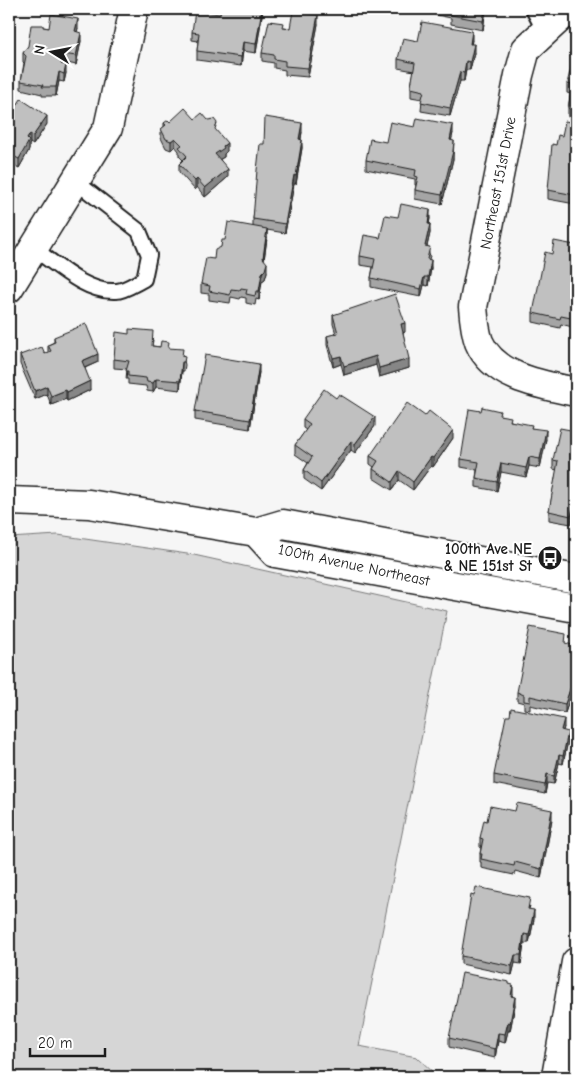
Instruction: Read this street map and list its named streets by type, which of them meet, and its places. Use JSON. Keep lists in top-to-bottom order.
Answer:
{
  "streets": {
    "street": ["Northeast 151st Drive", "100th Avenue Northeast"]
  },
  "places": {
    "bus stop": ["100th Ave NE & NE 151st St"]
  },
  "scale_bar": "20 m",
  "north": "left"
}
